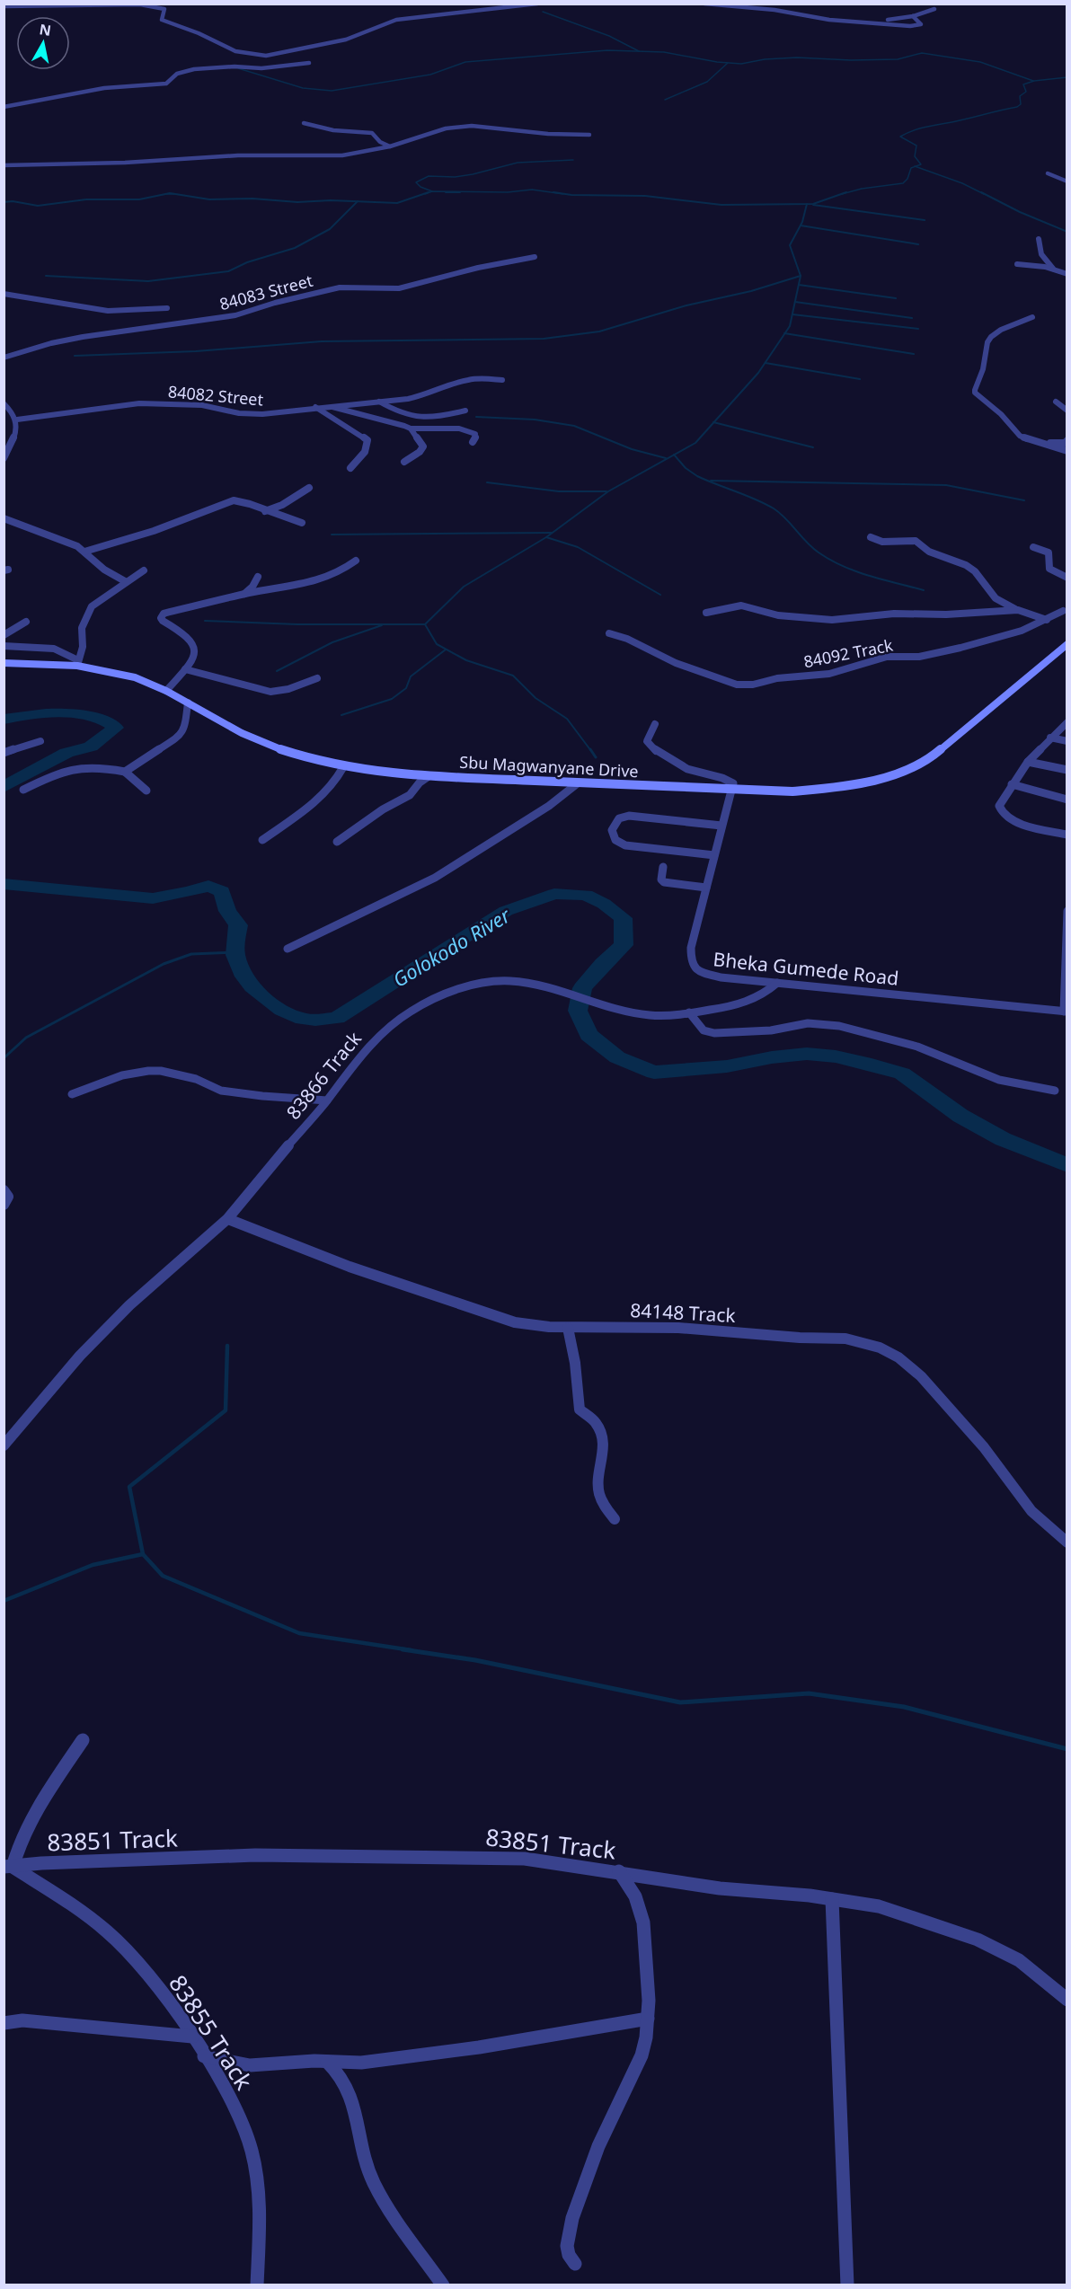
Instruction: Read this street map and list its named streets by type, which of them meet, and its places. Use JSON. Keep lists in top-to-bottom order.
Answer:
{
  "streets": {
    "main road": ["Sbu Magwanyane Drive"],
    "street": [
      "84083 Street",
      "84082 Street",
      "84092 Track",
      "Bheka Gumede Road",
      "83866 Track",
      "84148 Track",
      "83851 Track",
      "83855 Track"
    ]
  },
  "crossings": [
    ["Sbu Magwanyane Drive", "Bheka Gumede Road"],
    ["Bheka Gumede Road", "83866 Track"],
    ["83866 Track", "84148 Track"],
    ["83851 Track", "83855 Track"]
  ],
  "water": ["Golokodo River"],
  "north": "top"
}
